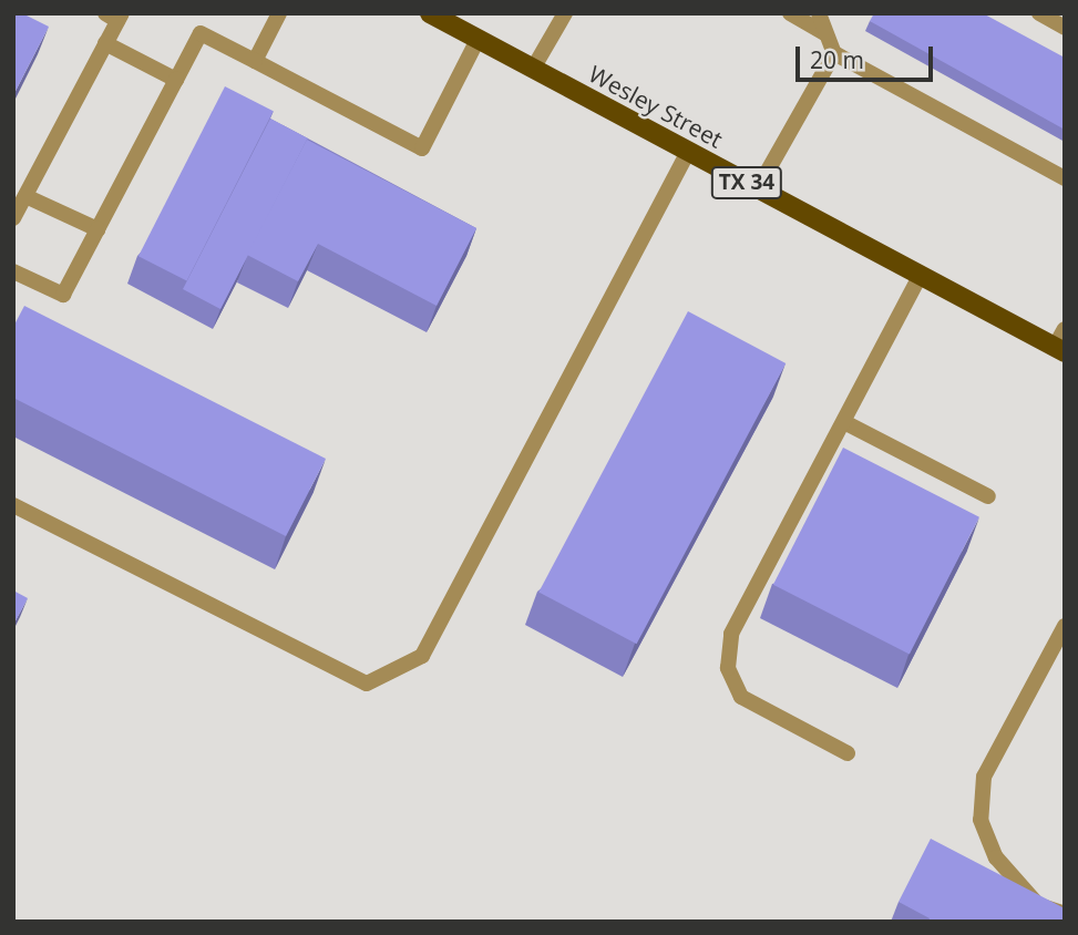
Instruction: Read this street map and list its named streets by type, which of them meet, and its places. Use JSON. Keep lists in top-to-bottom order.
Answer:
{
  "streets": {
    "main road": ["Wesley Street", "TX 34"]
  },
  "scale_bar": "20 m"
}
